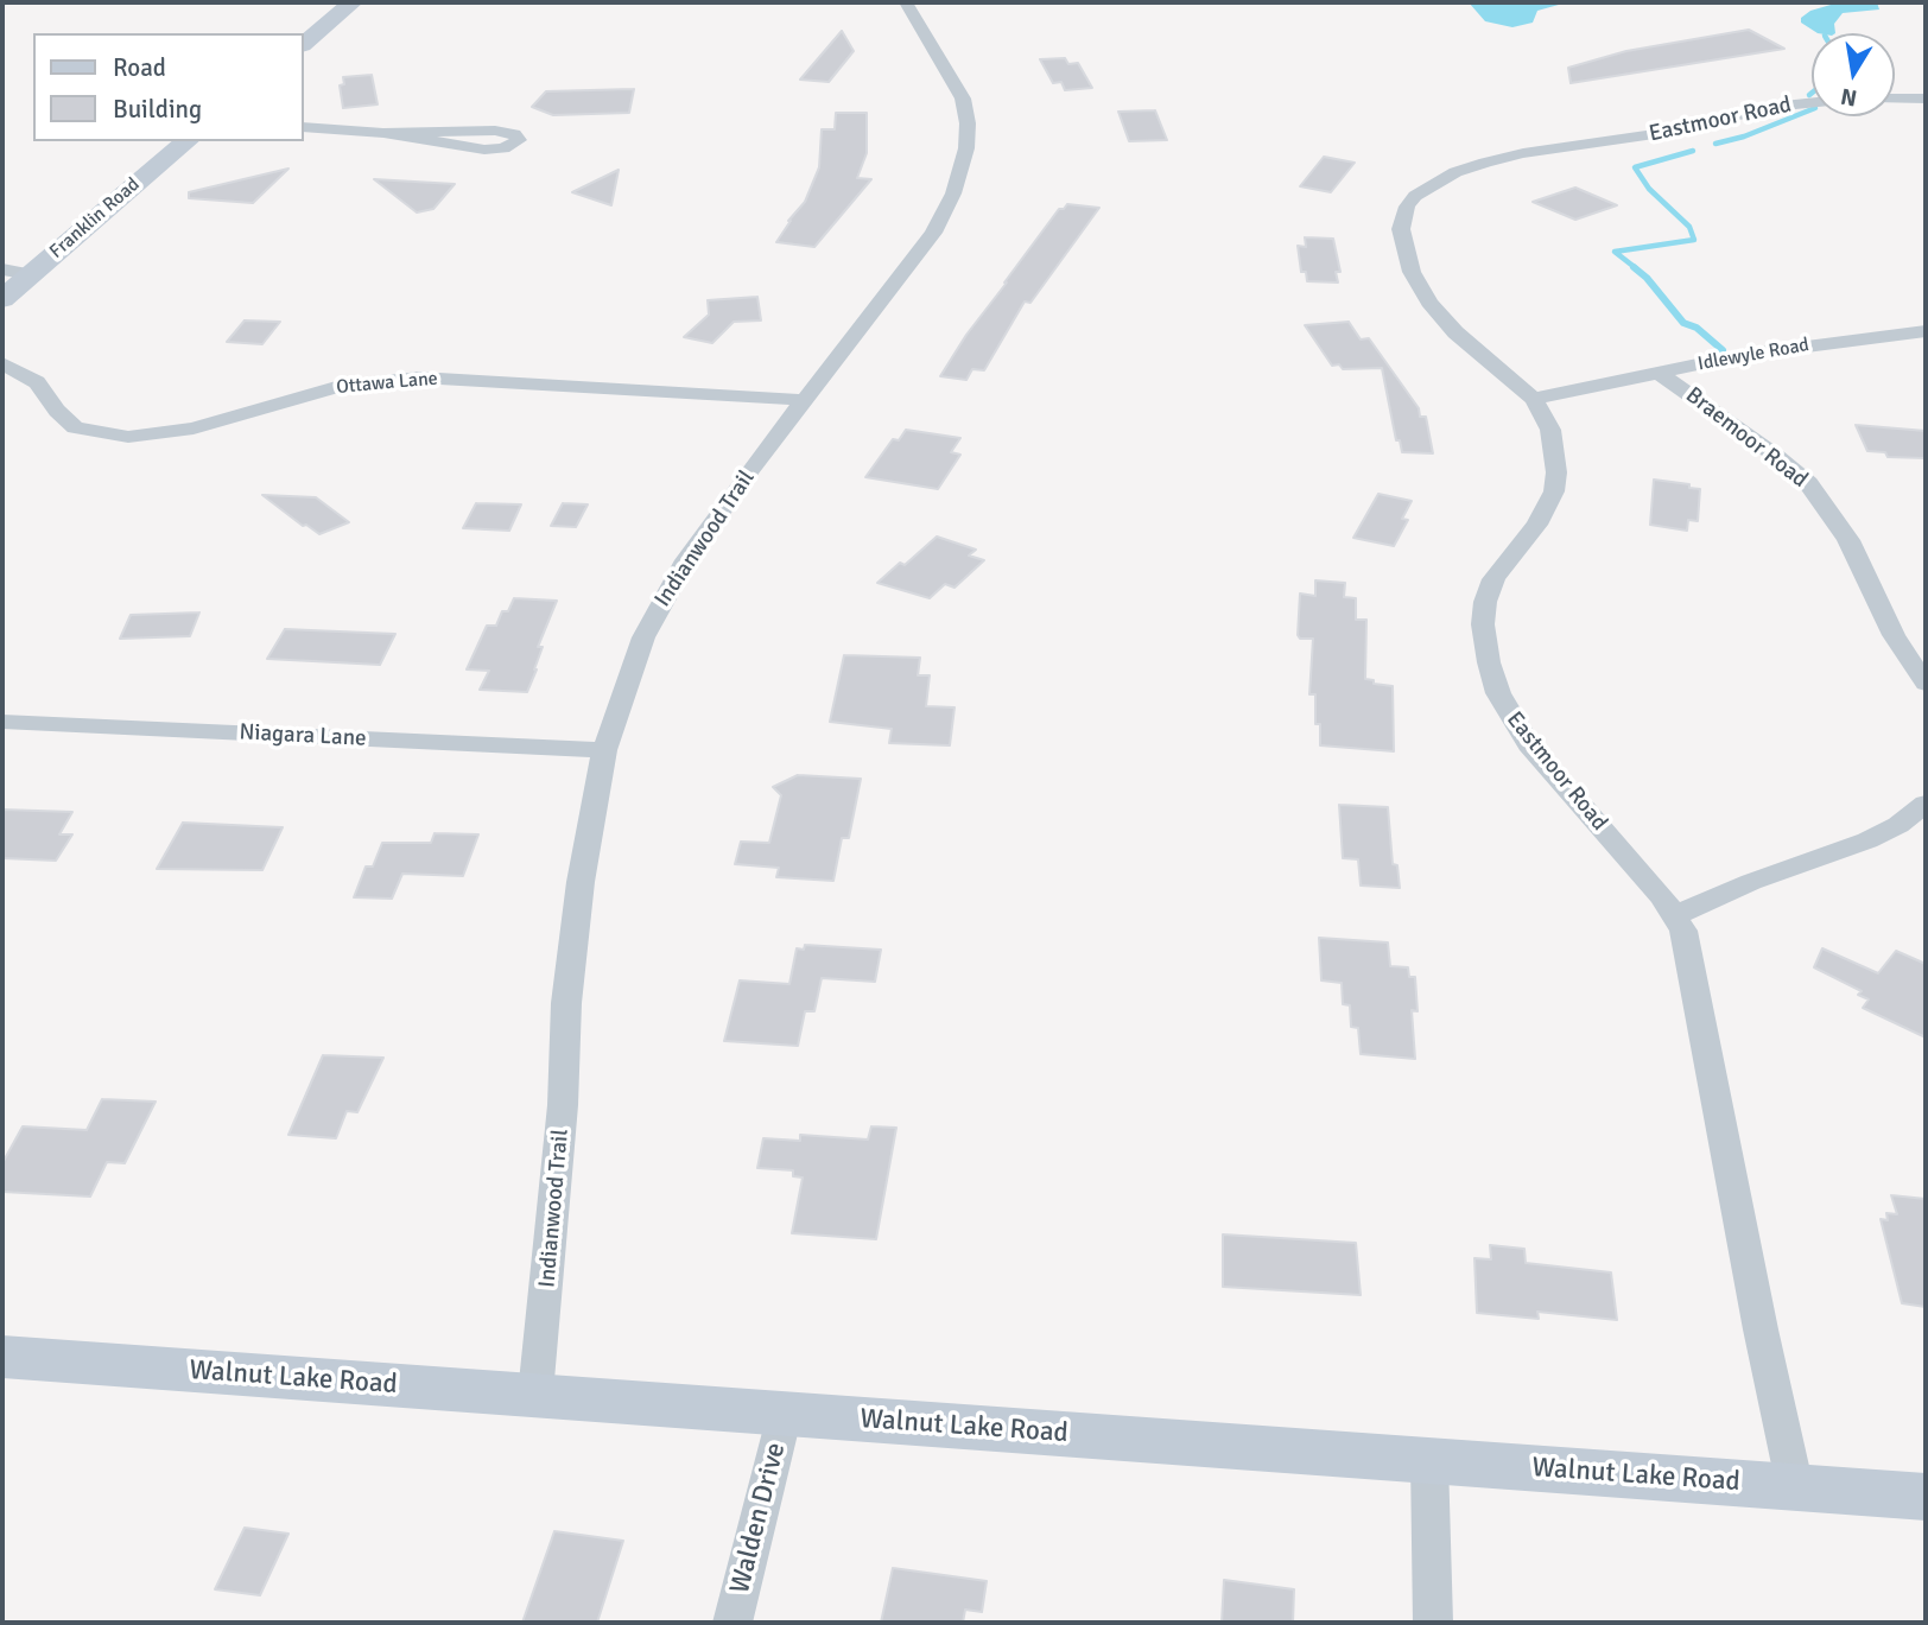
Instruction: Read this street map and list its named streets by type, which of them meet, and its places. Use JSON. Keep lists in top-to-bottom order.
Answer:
{
  "streets": {
    "street": [
      "Eastmoor Road",
      "Franklin Road",
      "Idlewyle Road",
      "Ottawa Lane",
      "Braemoor Road",
      "Indianwood Trail",
      "Niagara Lane",
      "Walnut Lake Road",
      "Walden Drive"
    ]
  },
  "crossings": [
    ["Eastmoor Road", "Idlewyle Road"],
    ["Eastmoor Road", "Walnut Lake Road"],
    ["Idlewyle Road", "Braemoor Road"],
    ["Ottawa Lane", "Indianwood Trail"],
    ["Indianwood Trail", "Niagara Lane"],
    ["Indianwood Trail", "Walnut Lake Road"],
    ["Walnut Lake Road", "Walden Drive"]
  ],
  "legend": ["Road", "Building"],
  "north": "bottom"
}
